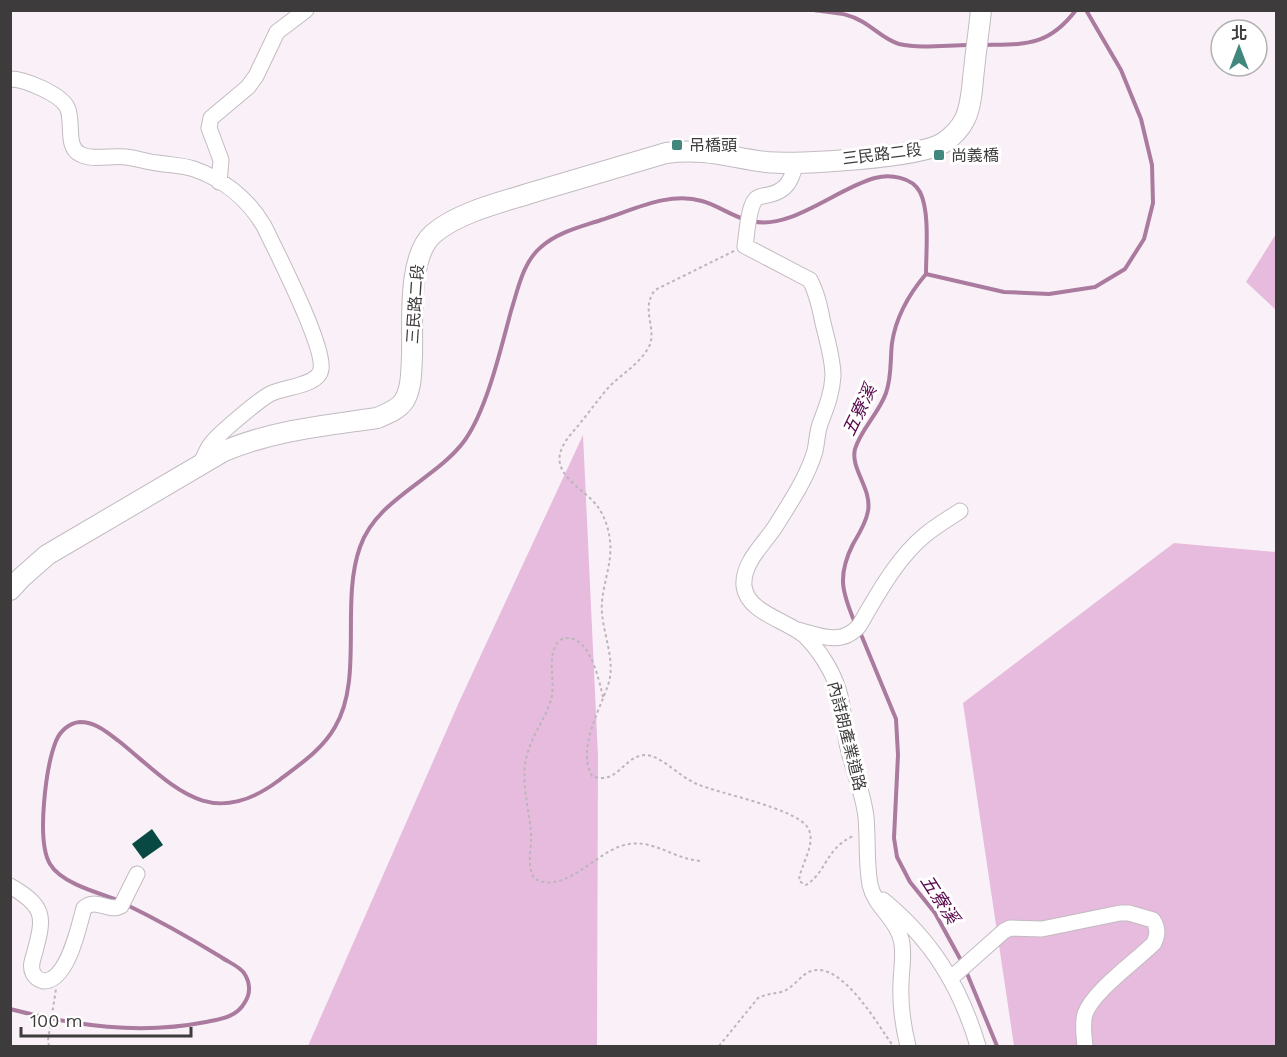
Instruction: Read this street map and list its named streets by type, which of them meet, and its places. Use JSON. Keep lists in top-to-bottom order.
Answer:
{
  "streets": {
    "main road": ["三民路二段"],
    "lane": ["內詩朗產業道路"]
  },
  "water": ["五寮溪"],
  "places": {
    "transit": ["吊橋頭", "尚義橋"]
  },
  "scale_bar": "100 m",
  "north": "top"
}
